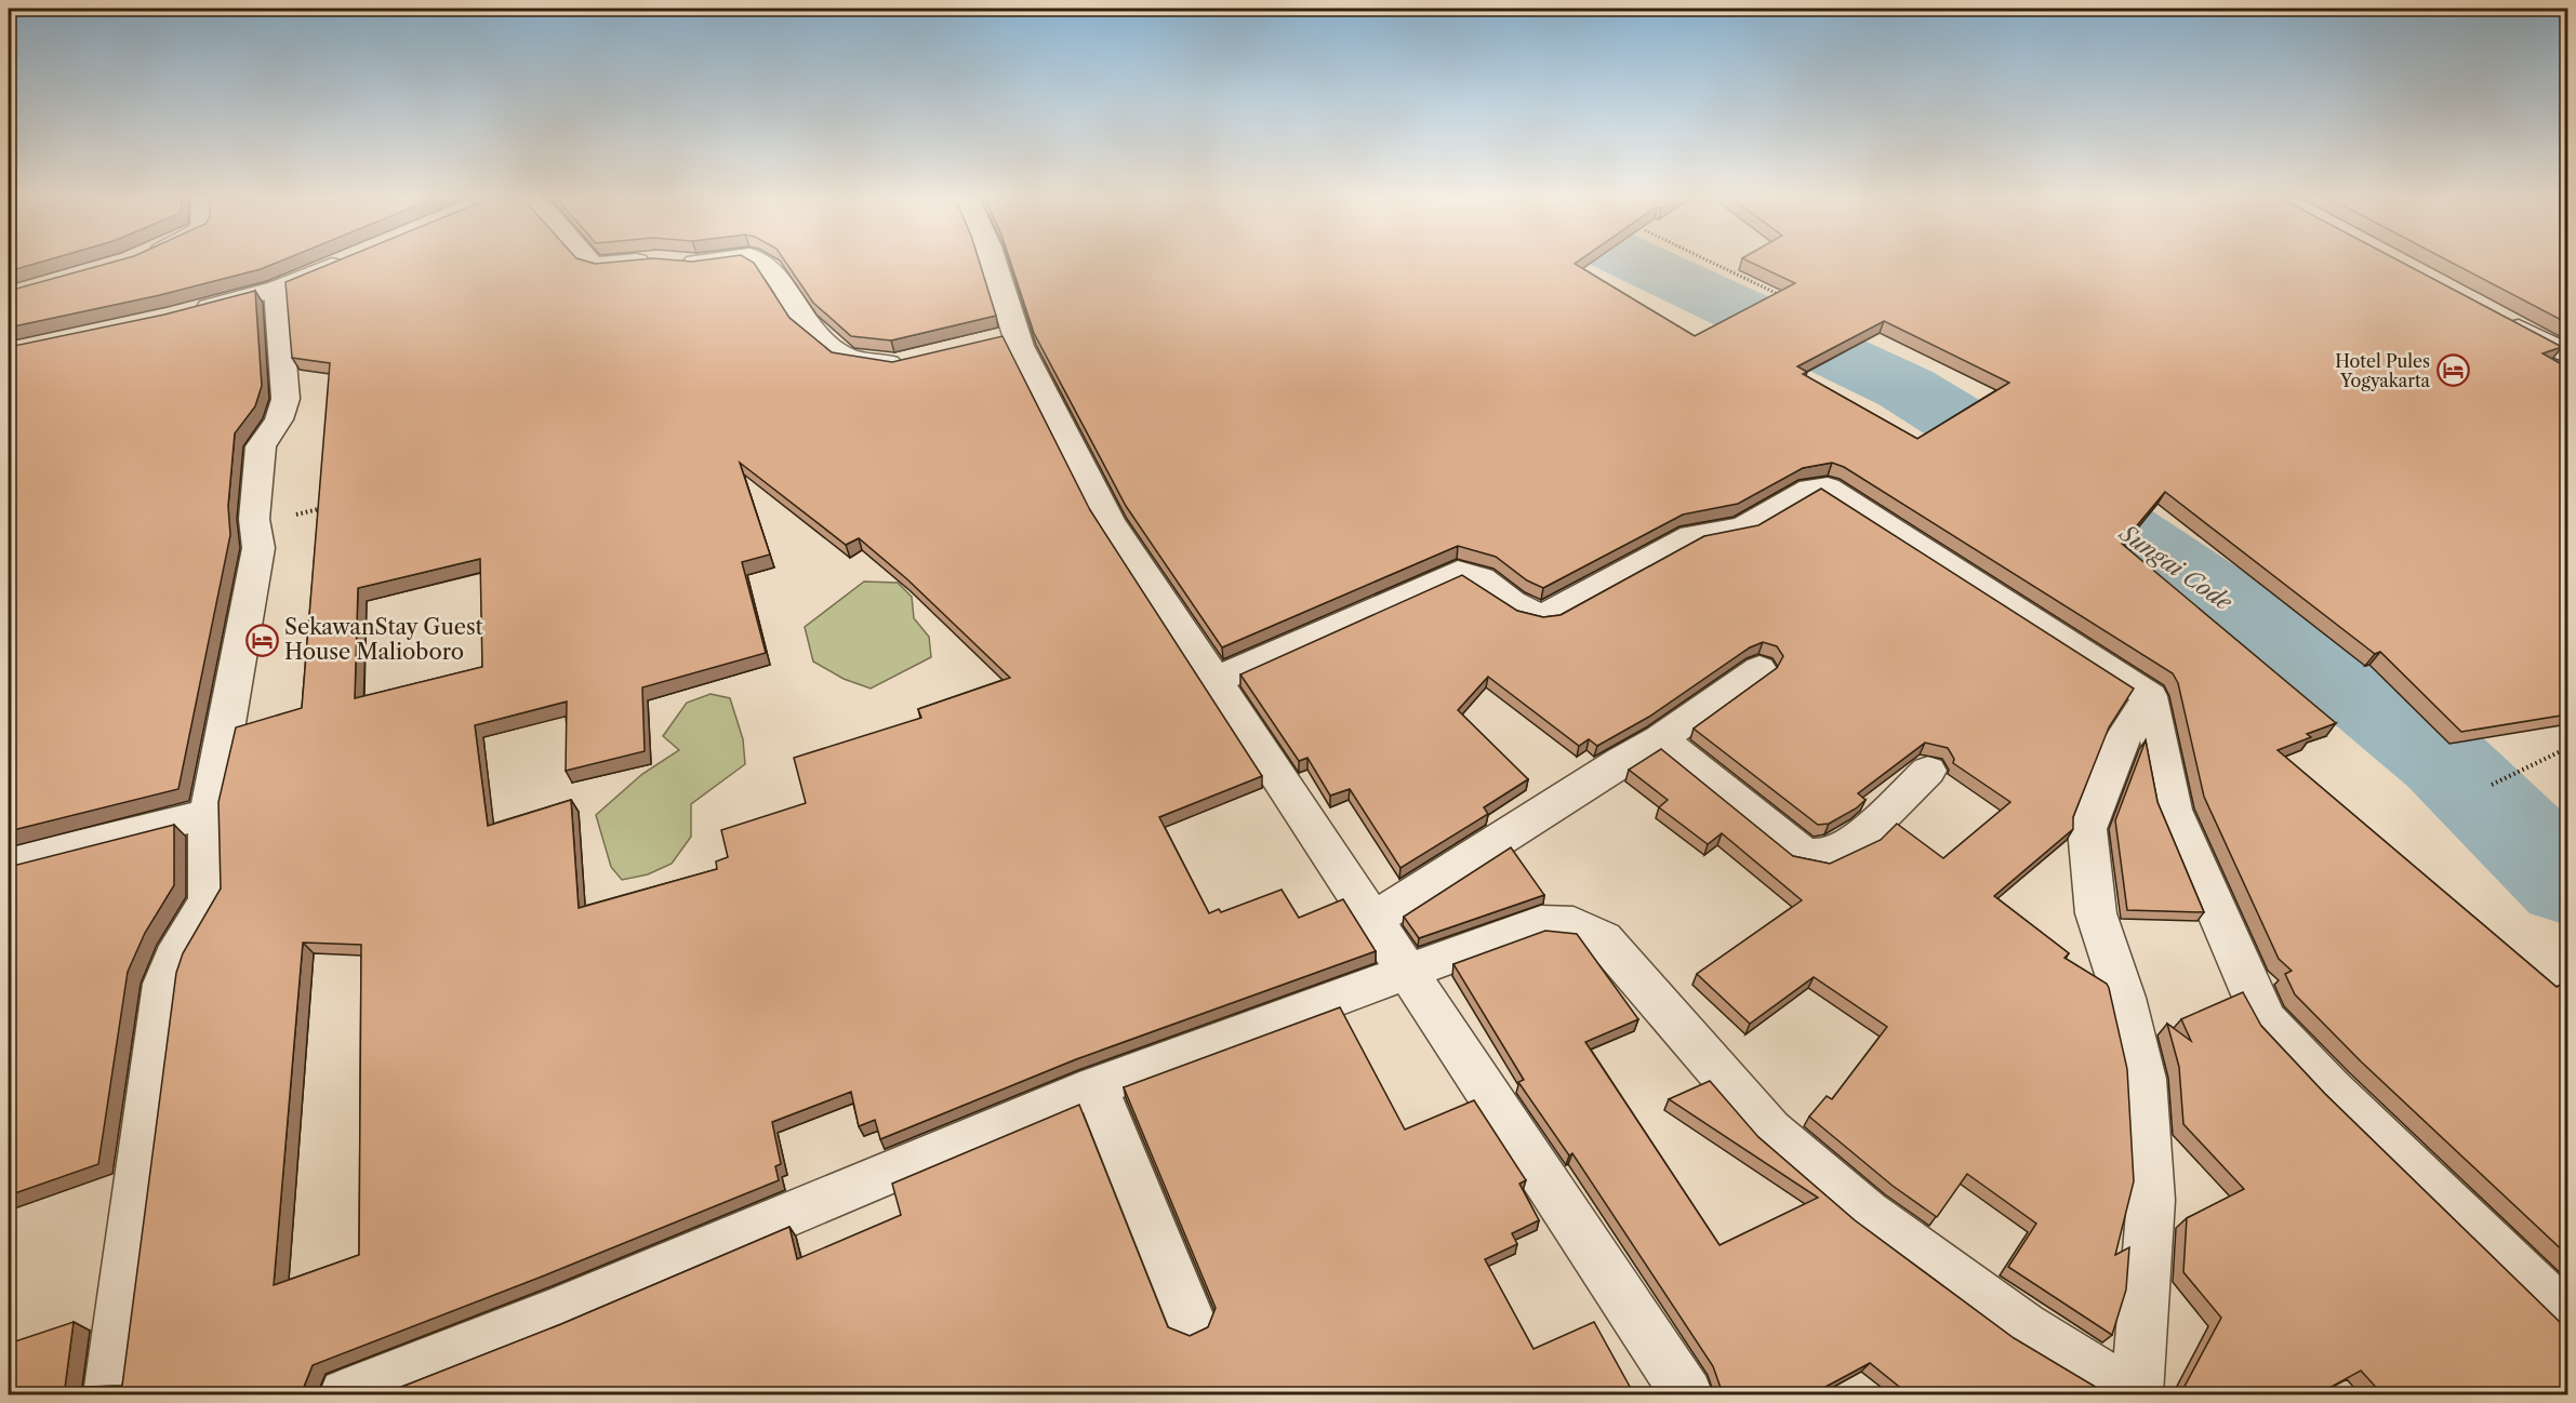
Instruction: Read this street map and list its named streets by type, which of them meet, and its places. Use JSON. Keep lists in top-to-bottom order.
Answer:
{
  "water": ["Sungai Code"],
  "places": {
    "hotel": ["Hotel Pules Yogyakarta", "SekawanStay Guest House Malioboro"]
  }
}
